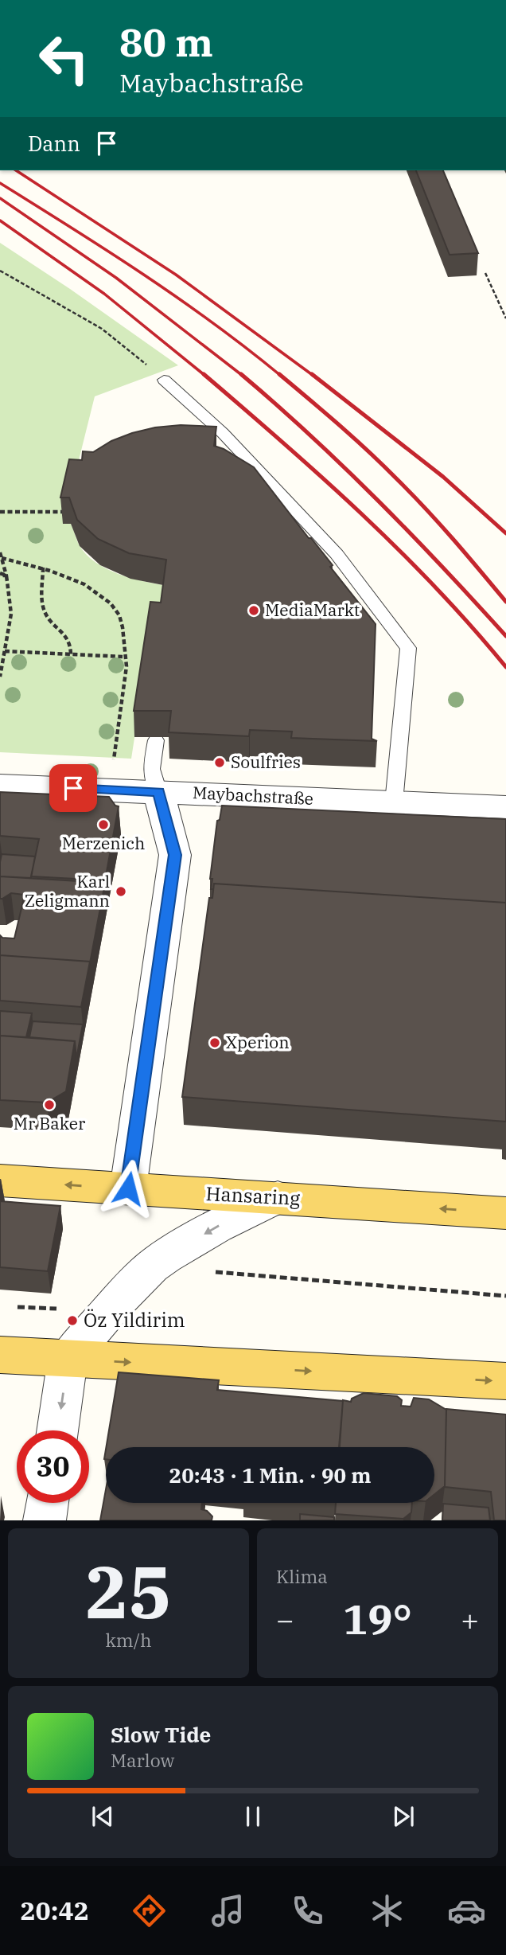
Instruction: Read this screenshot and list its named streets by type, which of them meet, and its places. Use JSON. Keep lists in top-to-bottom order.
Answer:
{
  "streets": {
    "main road": ["Hansaring"],
    "street": ["Maybachstraße"]
  },
  "places": [
    "MediaMarkt",
    "Soulfries",
    "Merzenich",
    "Karl Zeligmann",
    "Xperion",
    "Mr Baker",
    "Öz Yildirim"
  ],
  "page": {
    "turn": ["80 m", "Maybachstraße"],
    "then": "Dann",
    "limit": "30",
    "trip": "20:43 · 1 Min. · 90 m",
    "tile": [
      ["25", "km/h"],
      "Klima"
    ],
    "heat": ["−", "19°", "+"],
    "song": ["Slow Tide", "Marlow"],
    "tabs": "20:42"
  }
}
